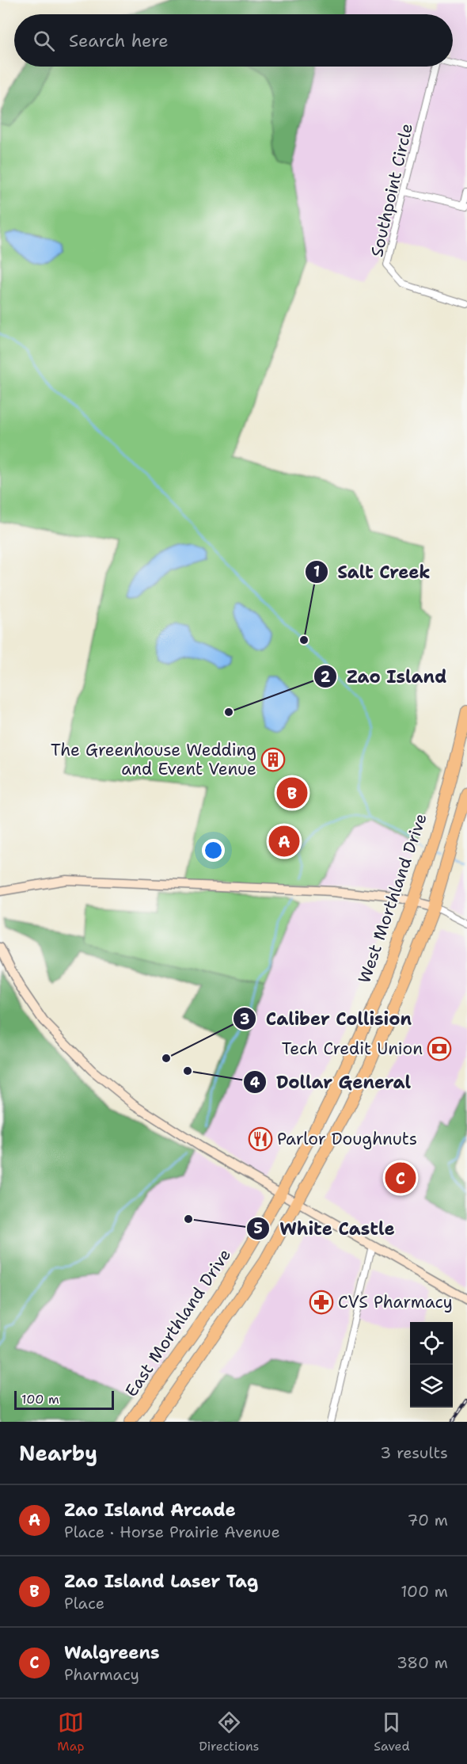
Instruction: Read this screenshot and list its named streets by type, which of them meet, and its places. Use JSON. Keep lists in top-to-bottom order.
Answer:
{
  "streets": {
    "highway": ["West Morthland Drive", "East Morthland Drive"],
    "street": ["Southpoint Circle"]
  },
  "crossings": [
    ["West Morthland Drive", "East Morthland Drive"]
  ],
  "places": {
    "other": [
      "Salt Creek",
      "Zao Island",
      "Caliber Collision",
      "Dollar General",
      "White Castle"
    ],
    "building": ["The Greenhouse Wedding and Event Venue"],
    "bank": ["Tech Credit Union"],
    "restaurant": ["Parlor Doughnuts"],
    "pharmacy": ["CVS Pharmacy"]
  },
  "scale_bar": "100 m",
  "page": {
    "search": "Search here",
    "pins": ["B", "A", "C"],
    "scale": "100 m",
    "heading": ["Nearby", "3 results"],
    "list": [
      {
        "mark": "A",
        "name": "Zao Island Arcade",
        "note": "Place · Horse Prairie Avenue",
        "value": "70 m"
      },
      {
        "mark": "B",
        "name": "Zao Island Laser Tag",
        "note": "Place",
        "value": "100 m"
      },
      {
        "mark": "C",
        "name": "Walgreens",
        "note": "Pharmacy",
        "value": "380 m"
      }
    ],
    "nav": ["Map", "Directions", "Saved"]
  }
}
